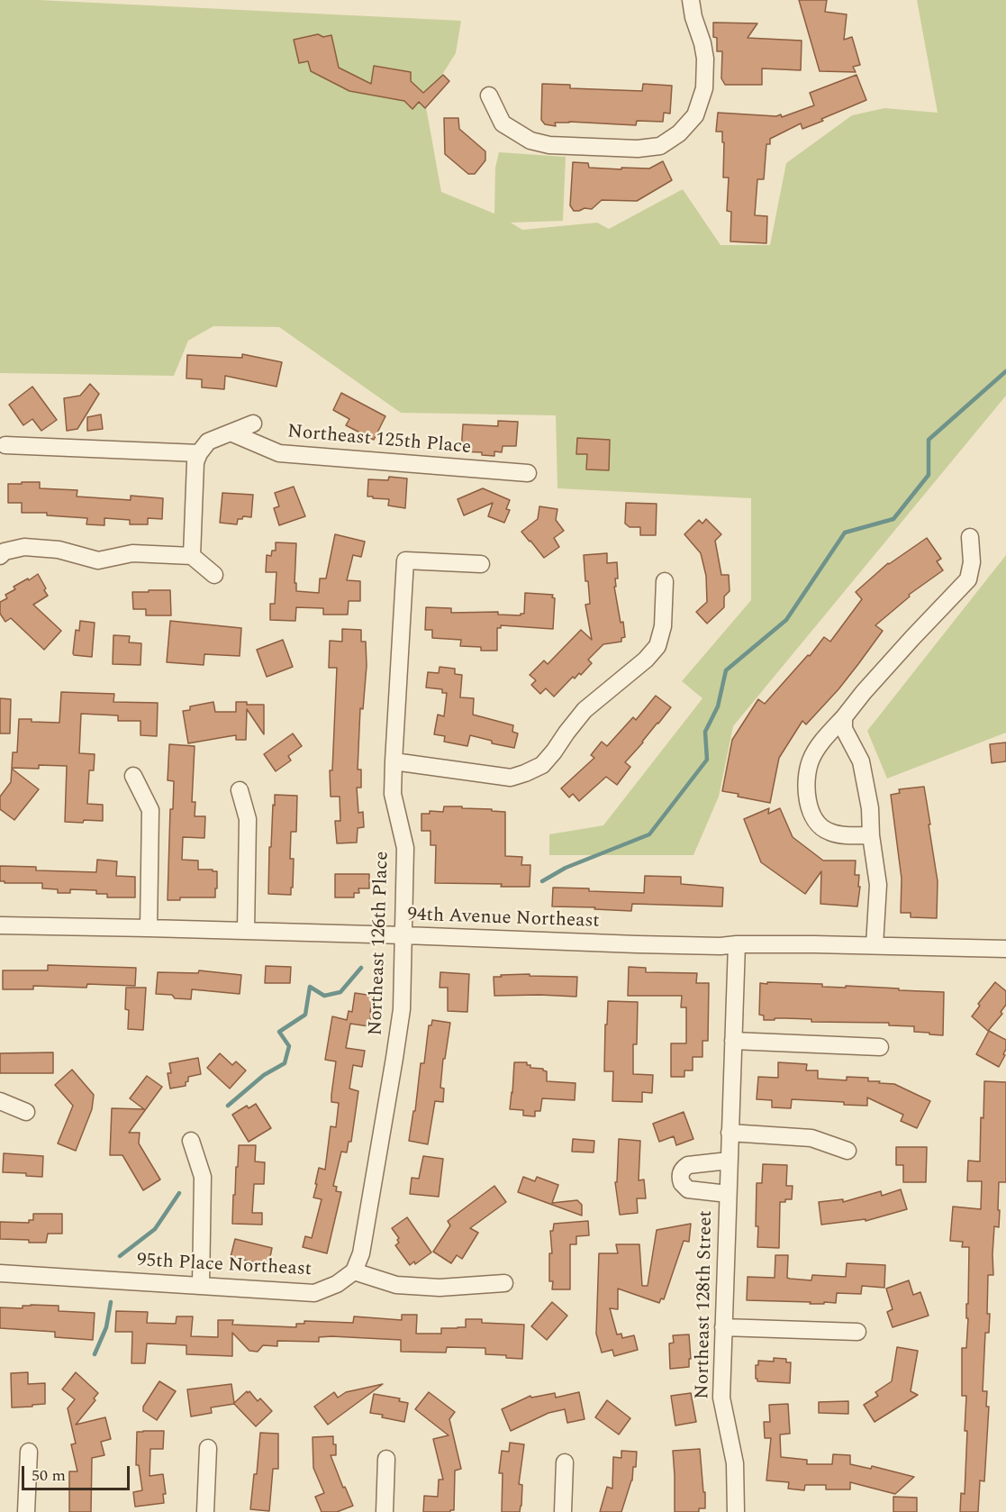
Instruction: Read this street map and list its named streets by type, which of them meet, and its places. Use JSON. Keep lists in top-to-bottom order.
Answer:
{
  "streets": {
    "street": [
      "Northeast 125th Place",
      "94th Avenue Northeast",
      "Northeast 126th Place",
      "95th Place Northeast",
      "Northeast 128th Street"
    ]
  },
  "crossings": [
    ["94th Avenue Northeast", "Northeast 126th Place"],
    ["94th Avenue Northeast", "Northeast 128th Street"],
    ["Northeast 126th Place", "95th Place Northeast"]
  ],
  "scale_bar": "50 m"
}
